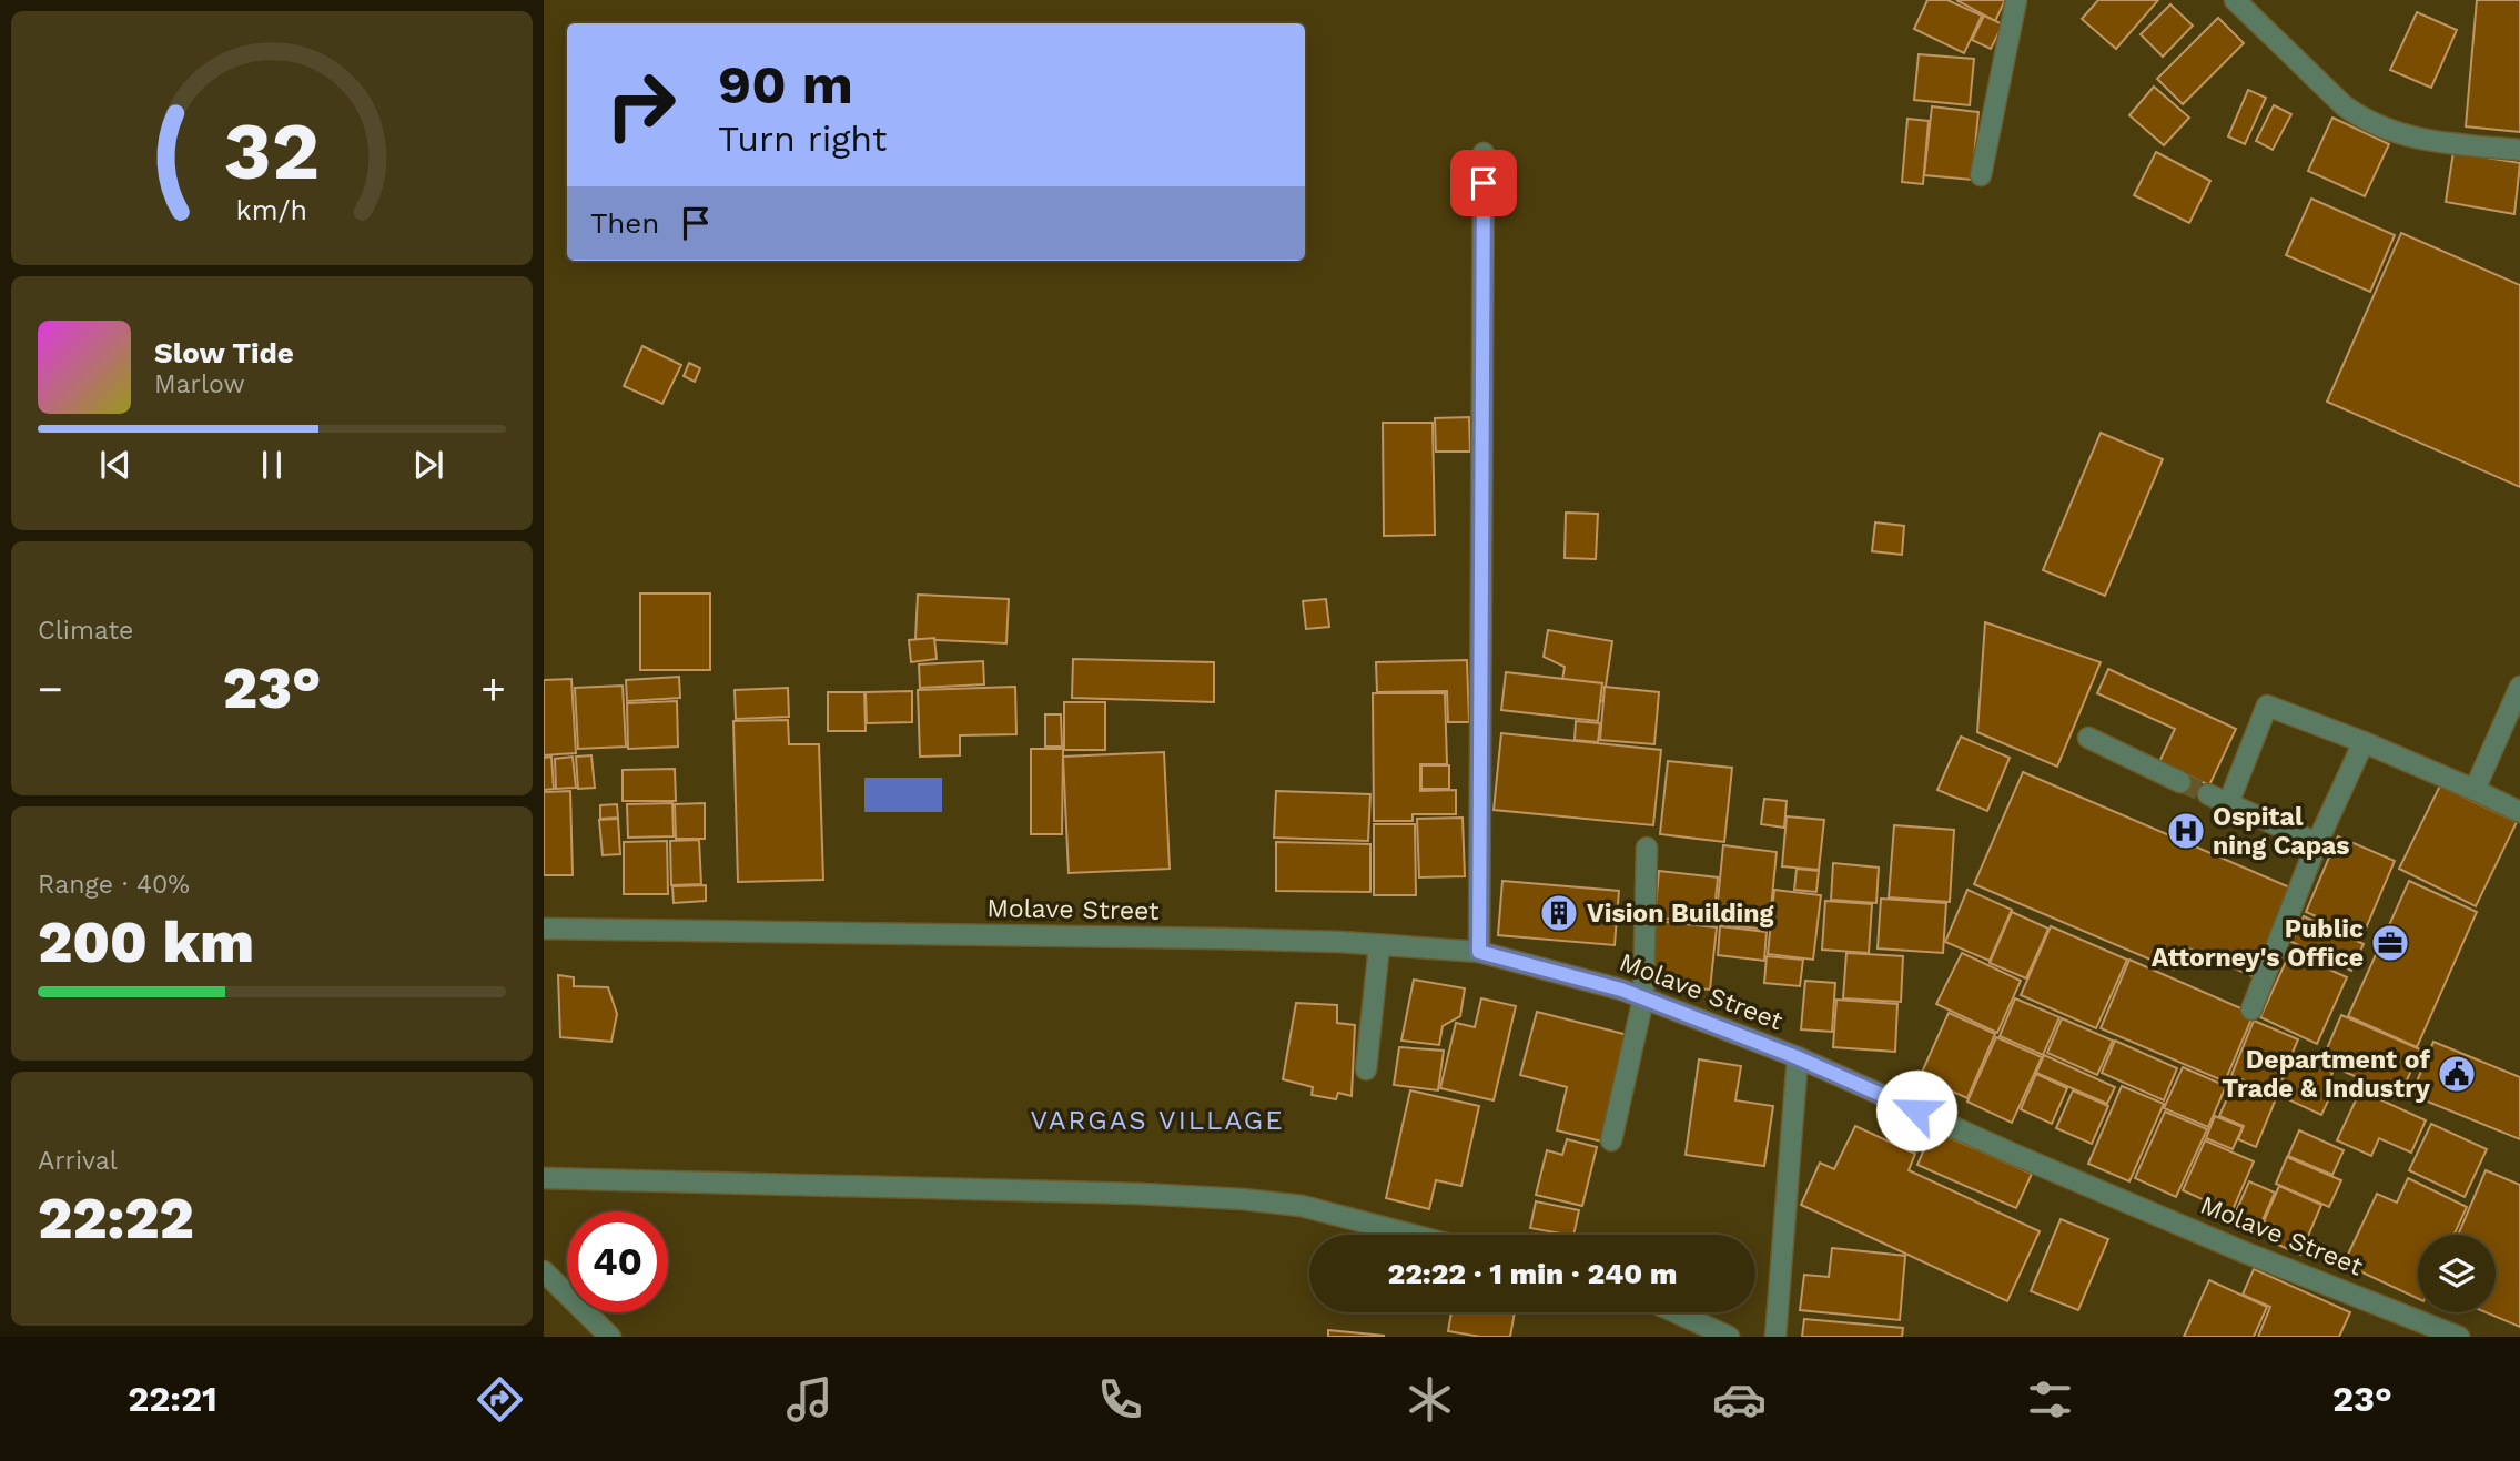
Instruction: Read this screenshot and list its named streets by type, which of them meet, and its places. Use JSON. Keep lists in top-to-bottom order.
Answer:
{
  "streets": {
    "street": ["Molave Street"]
  },
  "districts": ["VARGAS VILLAGE"],
  "places": {
    "hospital": ["Ospital ning Capas"],
    "building": ["Vision Building"],
    "office": ["Public Attorney's Office"],
    "public building": ["Department of Trade & Industry"]
  },
  "page": {
    "turn": ["90 m", "Turn right"],
    "then": "Then",
    "song": ["Slow Tide", "Marlow"],
    "tile": [
      "Climate",
      ["Range · 40%", "200 km"],
      ["Arrival", "22:22"]
    ],
    "heat": ["−", "23°", "+"],
    "limit": "40",
    "trip": "22:22 · 1 min · 240 m",
    "tabs": ["22:21", "23°"],
    "gauge": ["32", "km/h"]
  }
}
